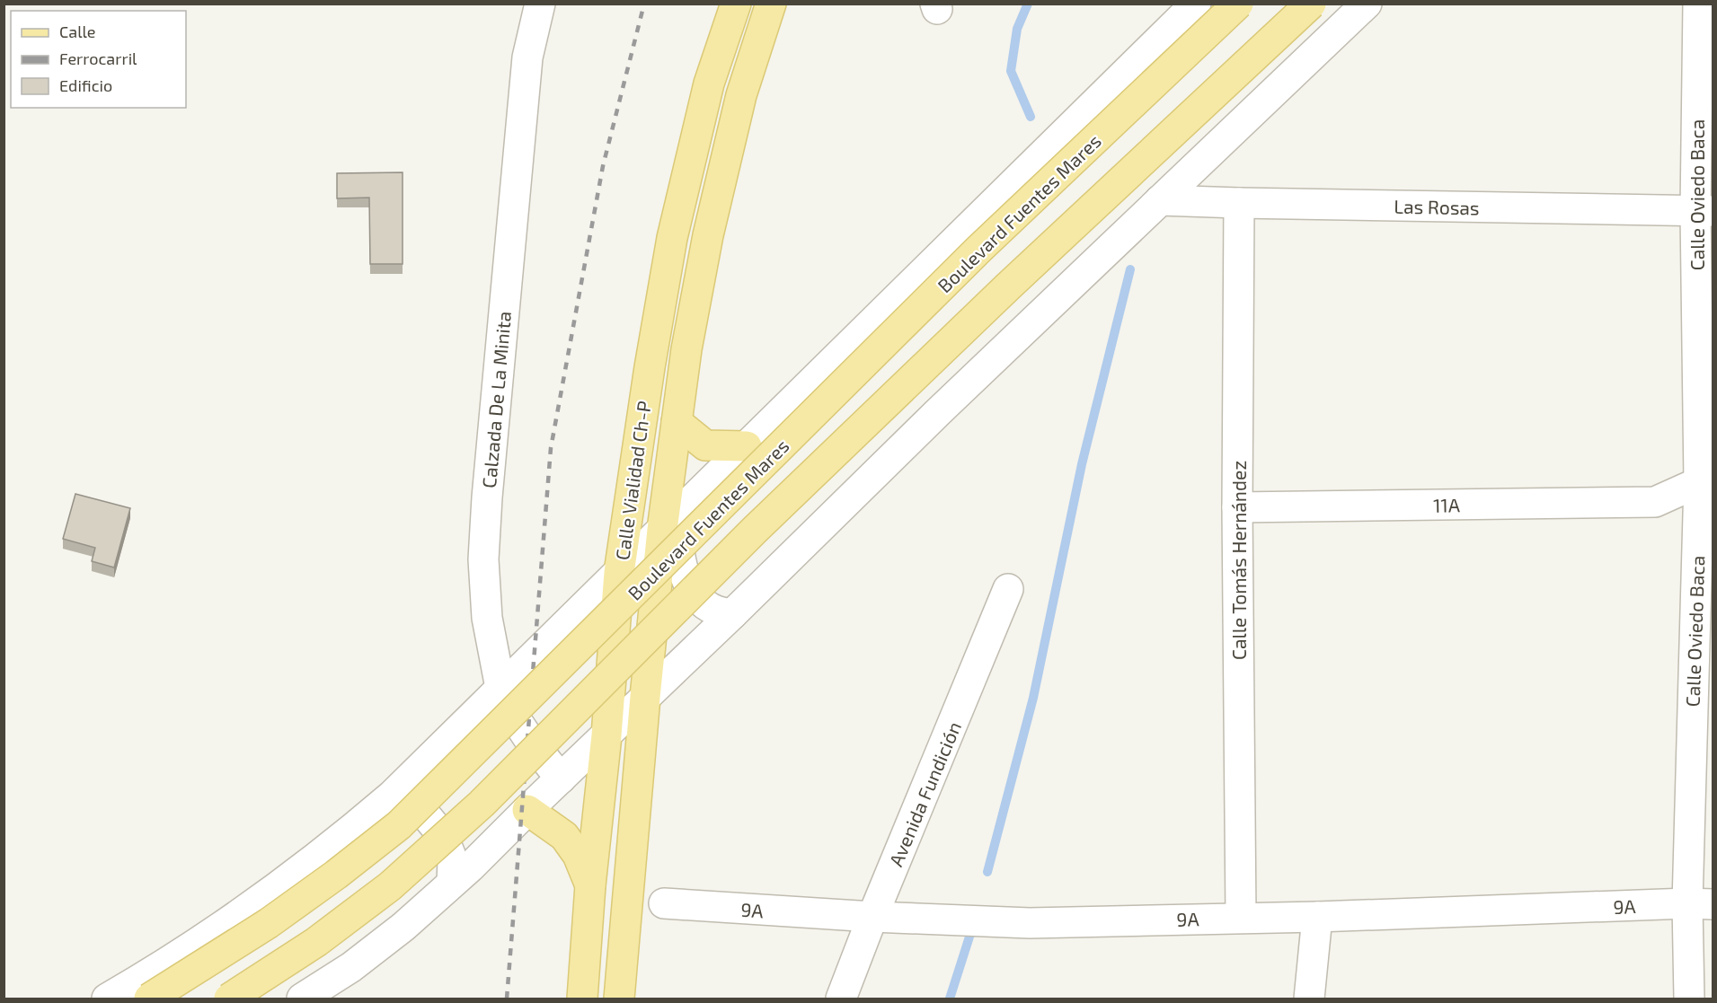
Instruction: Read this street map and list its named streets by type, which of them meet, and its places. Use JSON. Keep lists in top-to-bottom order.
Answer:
{
  "streets": {
    "main road": ["Boulevard Fuentes Mares", "Calle Vialidad Ch-P"],
    "street": [
      "Calle Oviedo Baca",
      "Las Rosas",
      "Calzada De La Minita",
      "11A",
      "Calle Tomás Hernández",
      "Avenida Fundición",
      "9A"
    ]
  },
  "crossings": [
    ["Calle Oviedo Baca", "Las Rosas"],
    ["Calle Oviedo Baca", "11A"],
    ["Calle Oviedo Baca", "9A"],
    ["Las Rosas", "Calle Tomás Hernández"],
    ["11A", "Calle Tomás Hernández"],
    ["Calle Tomás Hernández", "9A"],
    ["Avenida Fundición", "9A"]
  ],
  "legend": ["Calle", "Ferrocarril", "Edificio"]
}
